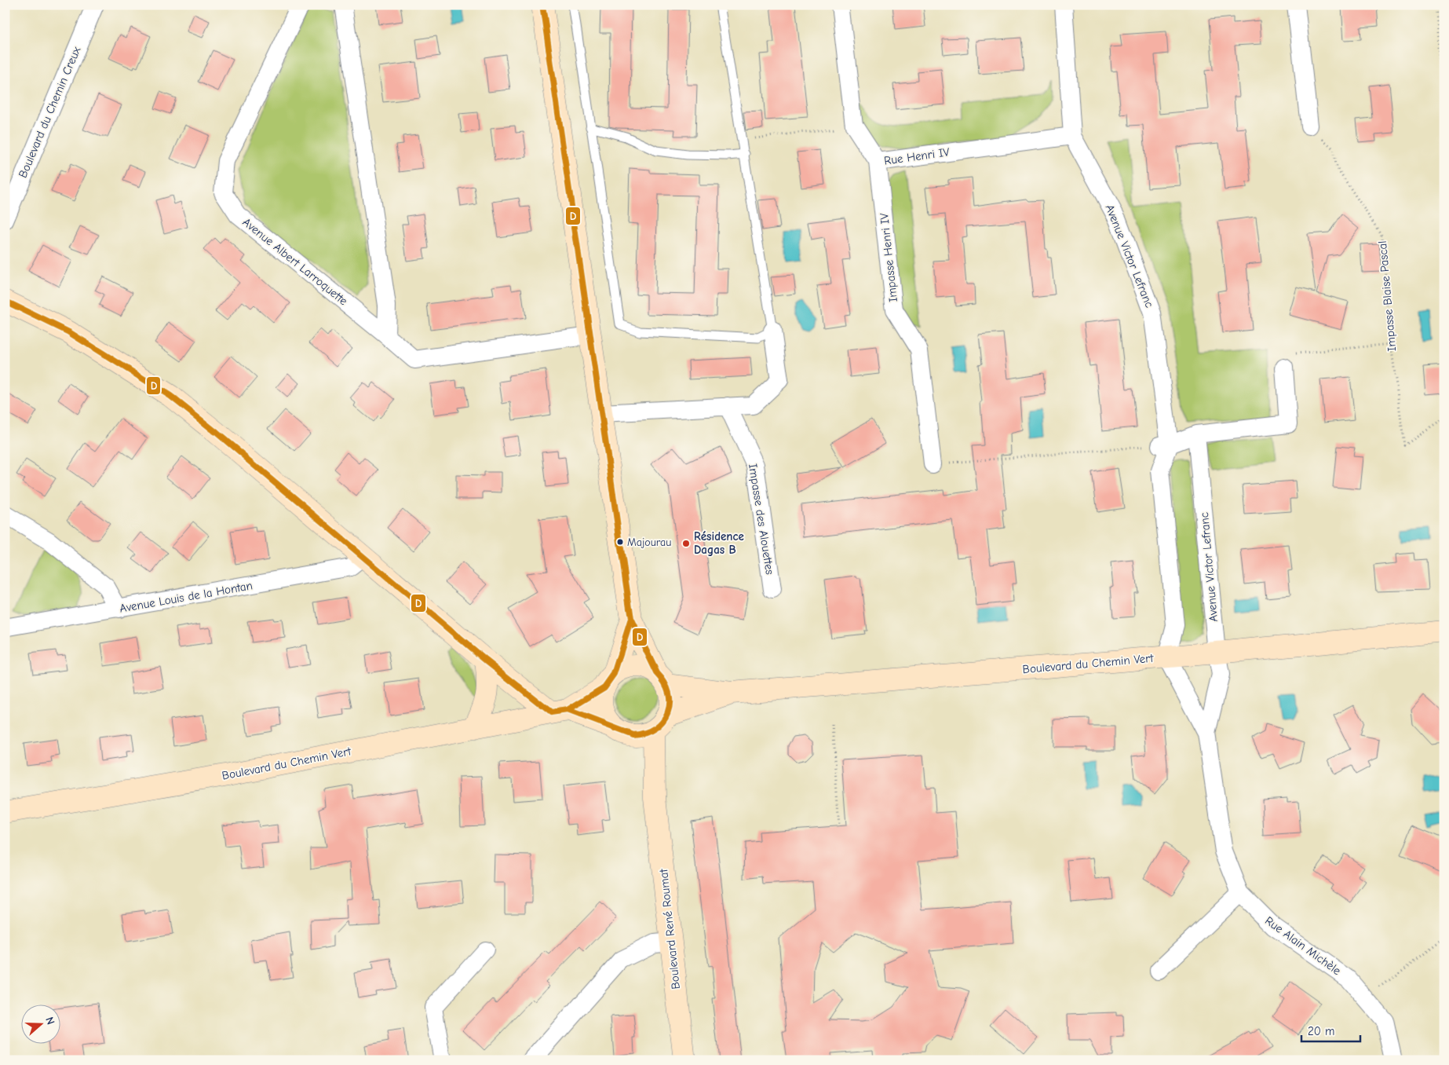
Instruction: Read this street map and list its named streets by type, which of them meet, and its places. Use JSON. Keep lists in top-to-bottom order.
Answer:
{
  "streets": {
    "street": [
      "Boulevard du Chemin Creux",
      "Rue Henri IV",
      "Avenue Victor Lefranc",
      "Impasse Henri IV",
      "Avenue Albert Larroquette",
      "Impasse des Alouettes",
      "Avenue Louis de la Hontan",
      "Boulevard du Chemin Vert",
      "Boulevard René Roumat",
      "Rue Alain Michèle"
    ],
    "path": ["Impasse Blaise Pascal"]
  },
  "crossings": [
    ["Rue Henri IV", "Avenue Victor Lefranc"],
    ["Rue Henri IV", "Impasse Henri IV"],
    ["Avenue Victor Lefranc", "Boulevard du Chemin Vert"],
    ["Avenue Victor Lefranc", "Rue Alain Michèle"],
    ["Boulevard du Chemin Vert", "Boulevard René Roumat"],
    ["Boulevard du Chemin Vert", "Rue Alain Michèle"]
  ],
  "places": ["Majourau", "Résidence Dagas B"],
  "lines": ["transit line D"],
  "scale_bar": "20 m",
  "north": "right"
}
